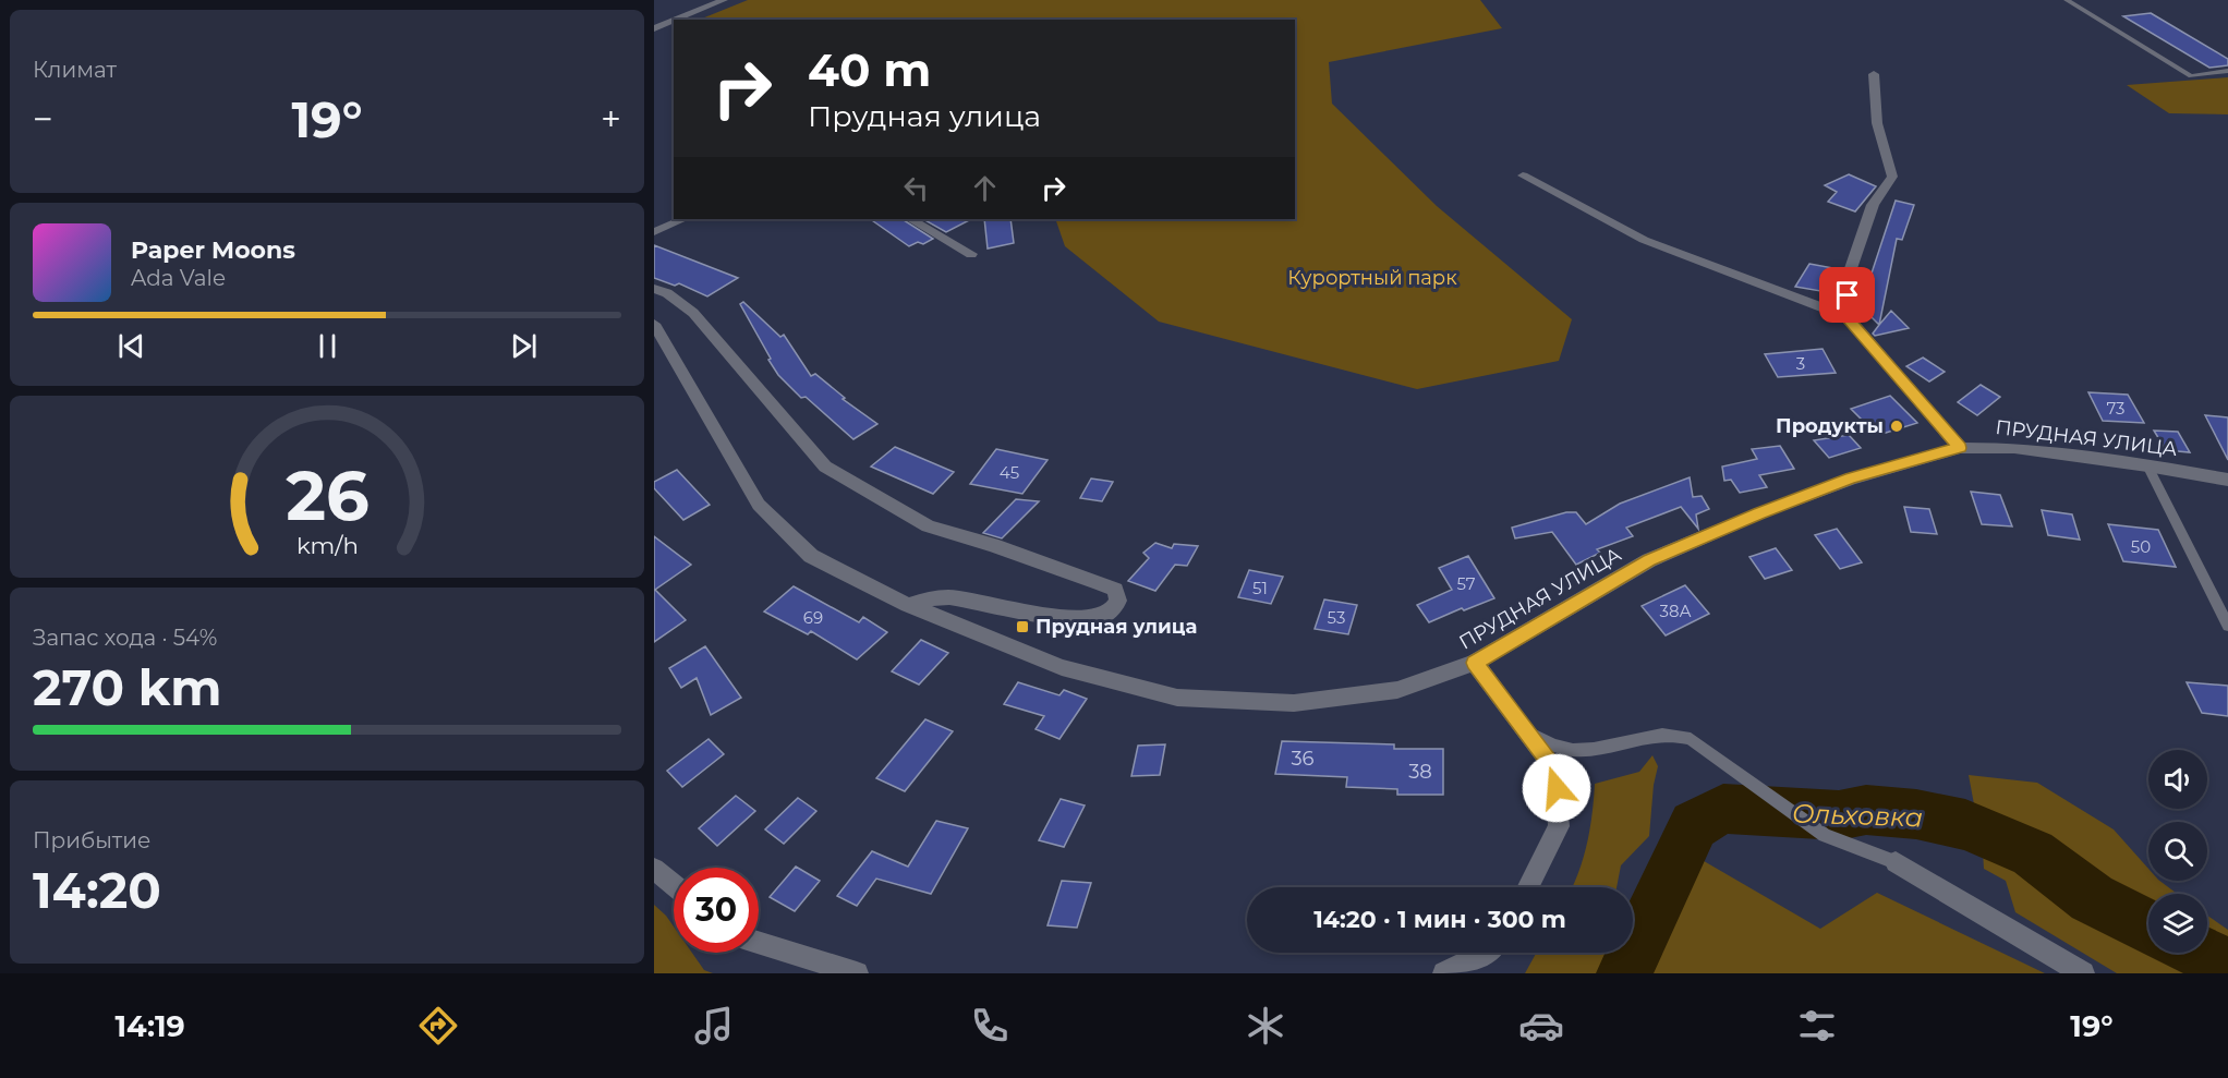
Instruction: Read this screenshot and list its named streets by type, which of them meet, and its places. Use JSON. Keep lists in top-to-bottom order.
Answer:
{
  "streets": {
    "street": ["ПРУДНАЯ УЛИЦА"]
  },
  "water": ["Ольховка"],
  "parks": ["Курортный парк"],
  "places": {
    "other": ["Продукты"],
    "transit": ["Прудная улица"]
  },
  "house_numbers": [
    "3",
    "73",
    "45",
    "50",
    "57",
    "51",
    "38А",
    "69",
    "53",
    "36",
    "38"
  ],
  "page": {
    "tile": [
      "Климат",
      ["Запас хода · 54%", "270 km"],
      ["Прибытие", "14:20"]
    ],
    "turn": ["40 m", "Прудная улица"],
    "heat": ["−", "19°", "+"],
    "song": ["Paper Moons", "Ada Vale"],
    "limit": "30",
    "trip": "14:20 · 1 мин · 300 m",
    "tabs": ["14:19", "19°"],
    "gauge": ["26", "km/h"]
  }
}
